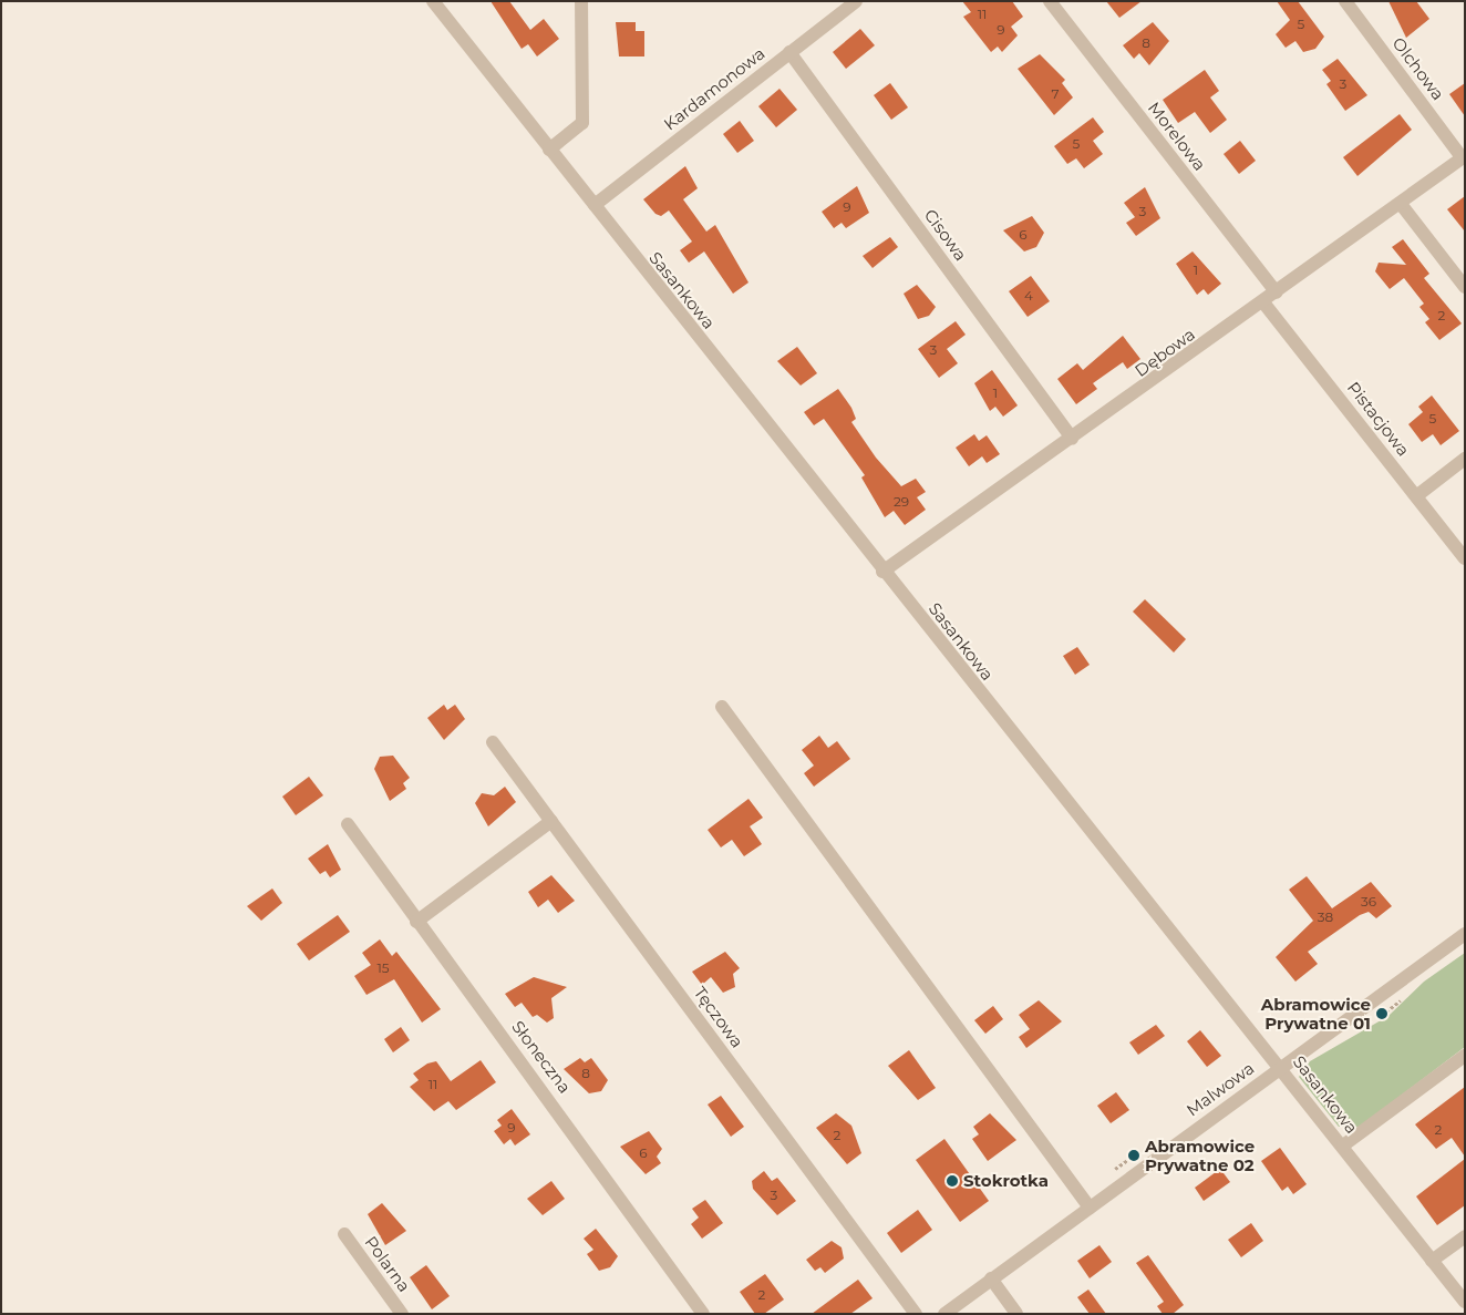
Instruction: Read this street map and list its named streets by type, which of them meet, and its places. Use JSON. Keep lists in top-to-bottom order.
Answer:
{
  "streets": {
    "street": [
      "Olchowa",
      "Kardamonowa",
      "Morelowa",
      "Cisowa",
      "Sasankowa",
      "Dębowa",
      "Pistacjowa",
      "Tęczowa",
      "Słoneczna",
      "Malwowa",
      "Polarna"
    ]
  },
  "crossings": [
    ["Olchowa", "Dębowa"],
    ["Kardamonowa", "Cisowa"],
    ["Kardamonowa", "Sasankowa"],
    ["Morelowa", "Dębowa"],
    ["Cisowa", "Dębowa"],
    ["Sasankowa", "Dębowa"],
    ["Sasankowa", "Malwowa"],
    ["Dębowa", "Pistacjowa"]
  ],
  "places": ["Abramowice Prywatne 01", "Abramowice Prywatne 02", "Stokrotka"],
  "house_numbers": [
    "11",
    "5",
    "9",
    "8",
    "3",
    "7",
    "5",
    "9",
    "3",
    "6",
    "1",
    "4",
    "2",
    "3",
    "1",
    "5",
    "29",
    "36",
    "38",
    "15",
    "8",
    "11",
    "9",
    "2",
    "2",
    "6",
    "3",
    "2"
  ]
}
